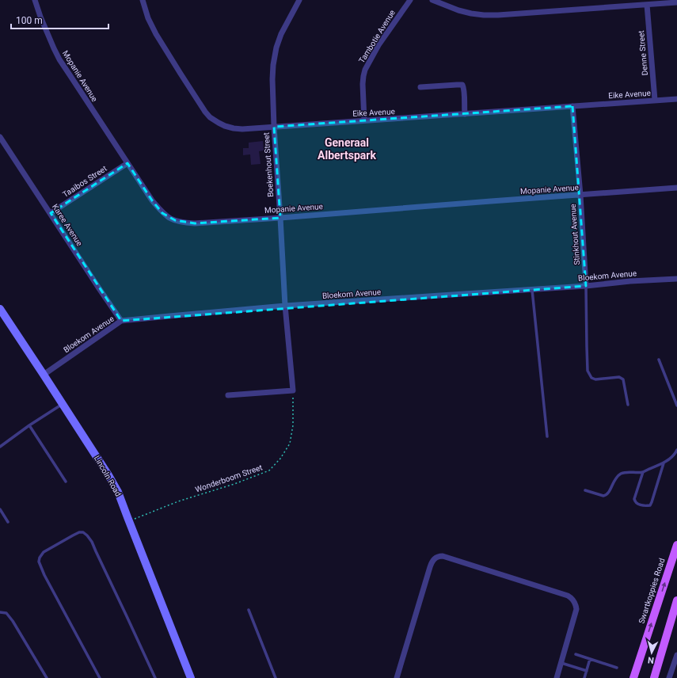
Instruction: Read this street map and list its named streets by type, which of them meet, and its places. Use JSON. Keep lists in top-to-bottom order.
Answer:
{
  "streets": {
    "main road": ["Swartkoppies Road"],
    "street": [
      "Tambotie Avenue",
      "Denne Street",
      "Mopanie Avenue",
      "Eike Avenue",
      "Boekenhout Street",
      "Taaibos Street",
      "Karee Avenue",
      "Stinkhout Avenue",
      "Bloekom Avenue",
      "Lincoln Road"
    ],
    "path": ["Wonderboom Street"]
  },
  "crossings": [
    ["Tambotie Avenue", "Eike Avenue"],
    ["Denne Street", "Eike Avenue"],
    ["Mopanie Avenue", "Boekenhout Street"],
    ["Mopanie Avenue", "Taaibos Street"],
    ["Mopanie Avenue", "Stinkhout Avenue"],
    ["Eike Avenue", "Boekenhout Street"],
    ["Eike Avenue", "Stinkhout Avenue"],
    ["Boekenhout Street", "Bloekom Avenue"],
    ["Boekenhout Street", "Wonderboom Street"],
    ["Taaibos Street", "Karee Avenue"],
    ["Karee Avenue", "Bloekom Avenue"],
    ["Stinkhout Avenue", "Bloekom Avenue"],
    ["Bloekom Avenue", "Lincoln Road"],
    ["Lincoln Road", "Wonderboom Street"]
  ],
  "districts": ["Generaal Albertspark"],
  "scale_bar": "100 m",
  "north": "bottom"
}
